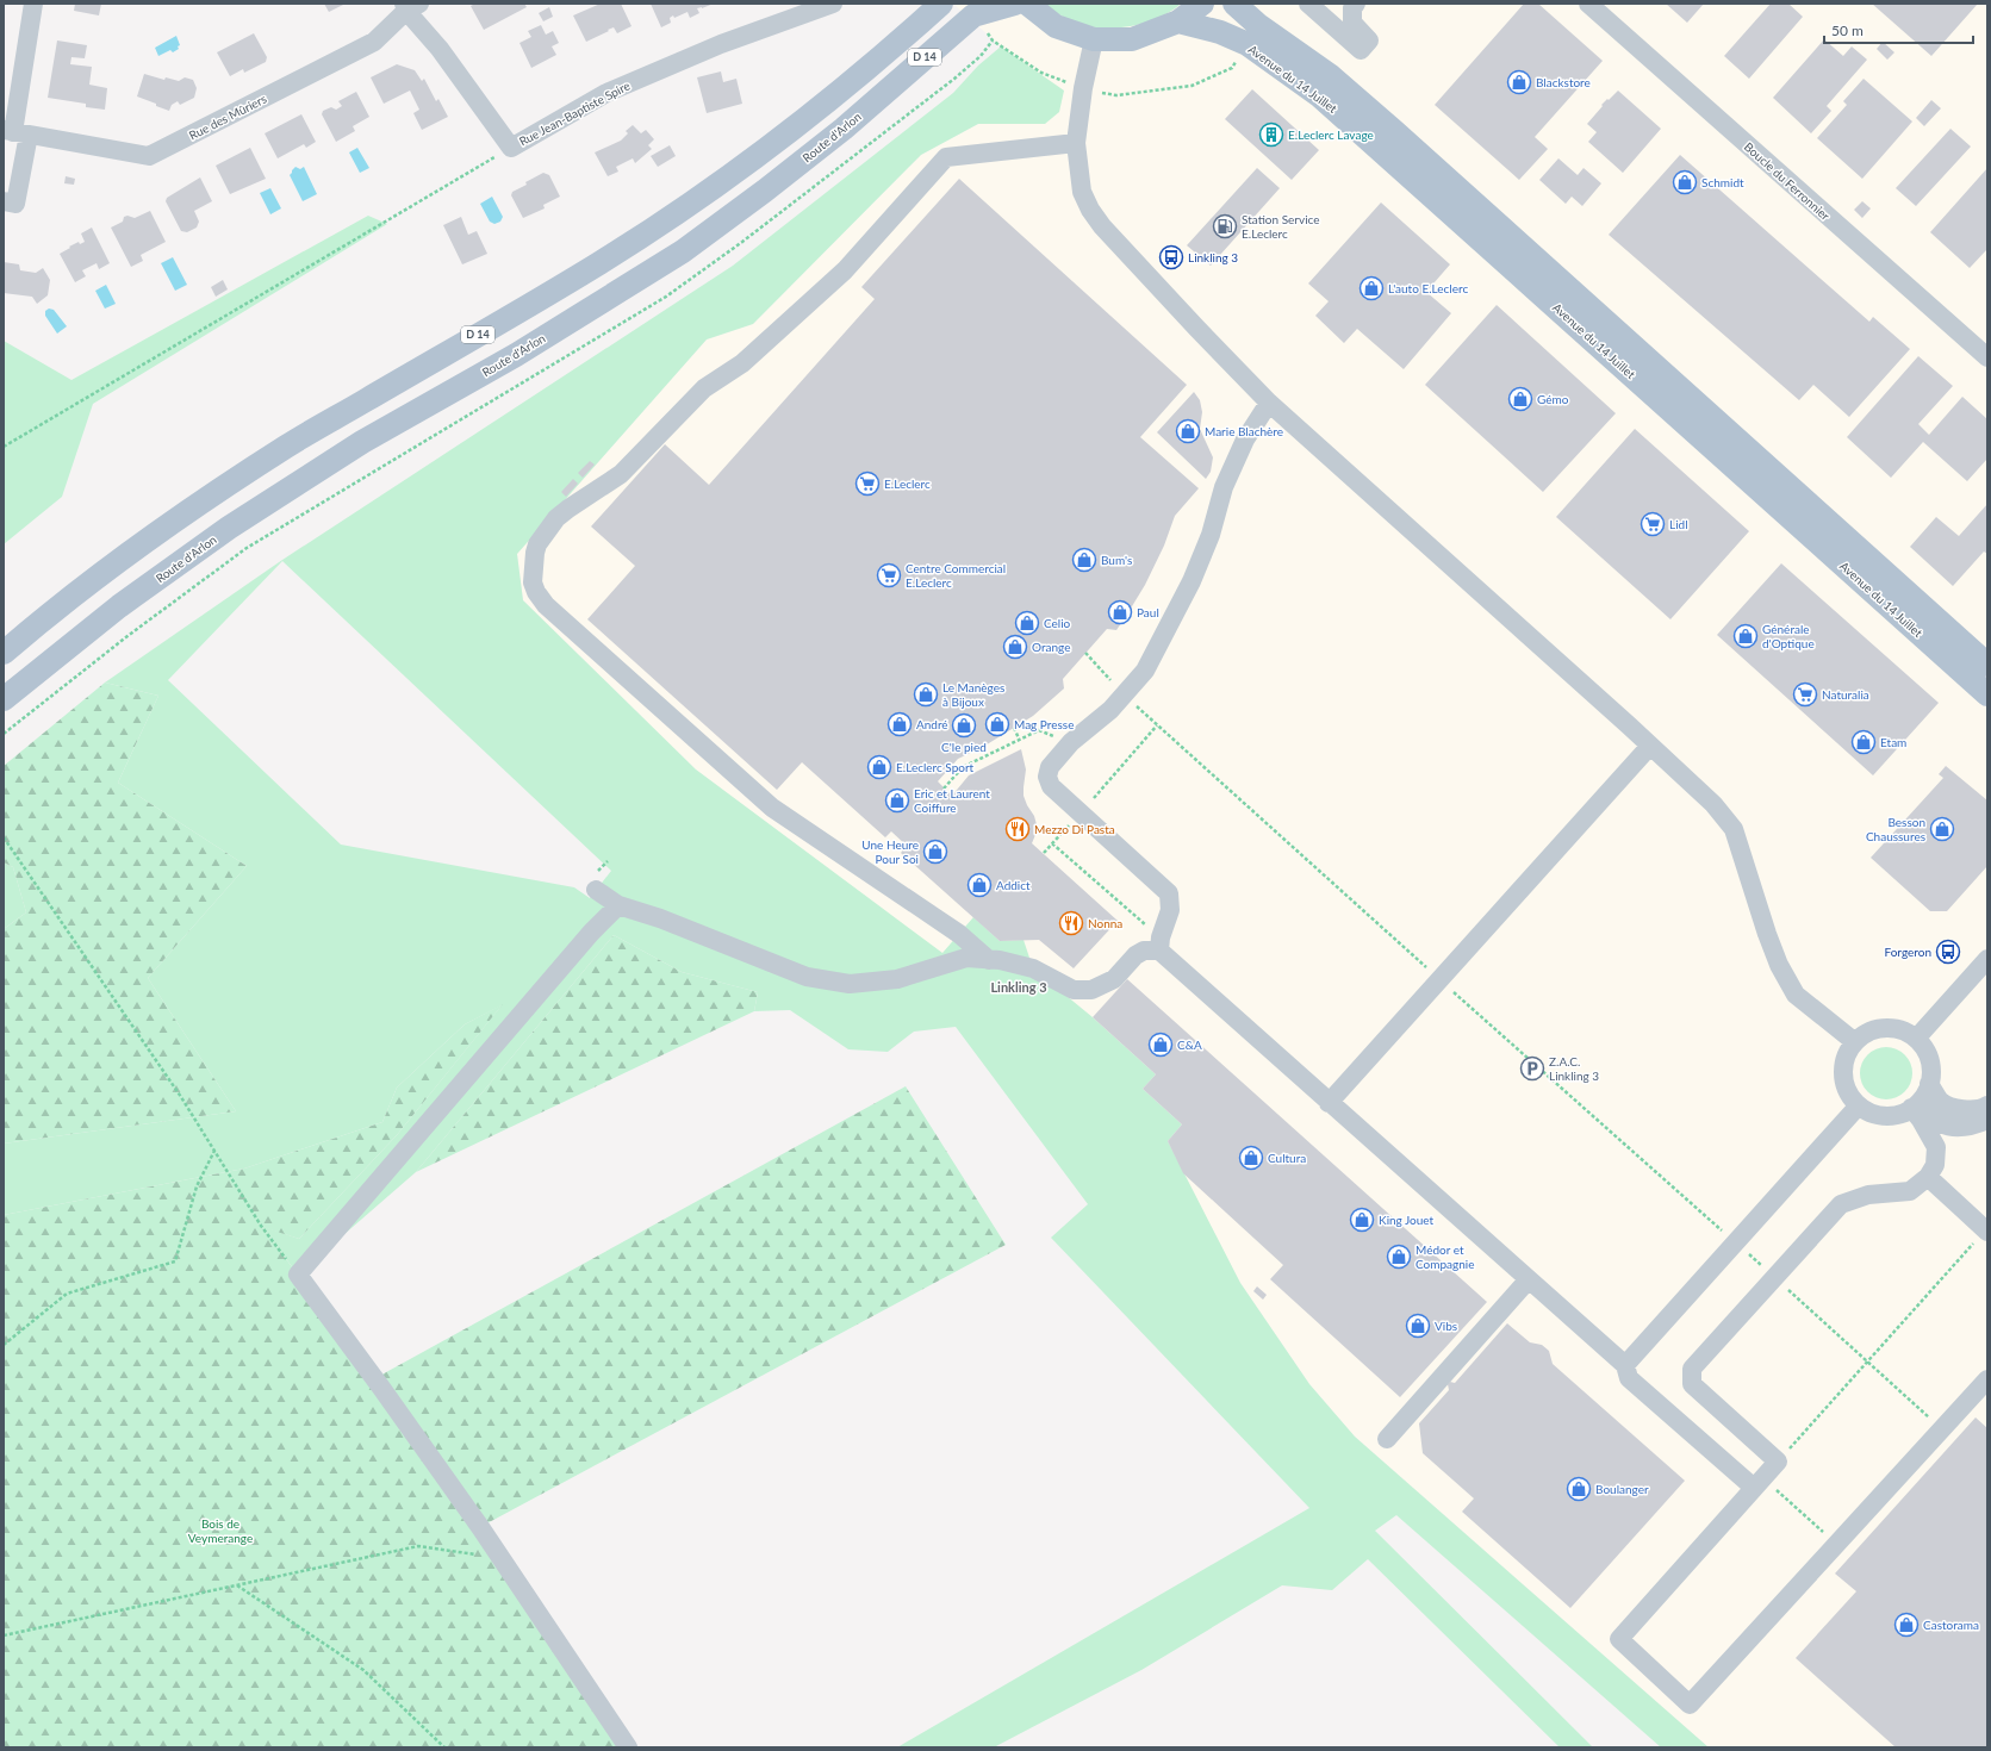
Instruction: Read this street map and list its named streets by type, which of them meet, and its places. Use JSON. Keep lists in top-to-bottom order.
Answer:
{
  "streets": {
    "main road": ["D 14", "Avenue du 14 Juillet", "Route d'Arlon"],
    "street": ["Rue Jean-Baptiste Spire", "Rue des Mûriers", "Boucle du Ferronnier"]
  },
  "crossings": [
    ["Rue Jean-Baptiste Spire", "Rue des Mûriers"]
  ],
  "districts": ["Linkling 3"],
  "parks": ["Bois de Veymerange"],
  "places": {
    "shop": [
      "Blackstore",
      "Schmidt",
      "L'auto E.Leclerc",
      "Gémo",
      "Marie Blachère",
      "Bum's",
      "Paul",
      "Celio",
      "Générale d'Optique",
      "Orange",
      "Le Manèges à Bijoux",
      "André",
      "Mag Presse",
      "C'le pied",
      "Etam",
      "E.Leclerc Sport",
      "Eric et Laurent Coiffure",
      "Besson Chaussures",
      "Une Heure Pour Soi",
      "Addict",
      "C&A",
      "Cultura",
      "King Jouet",
      "Médor et Compagnie",
      "Vibs",
      "Boulanger",
      "Castorama"
    ],
    "building": ["E.Leclerc Lavage"],
    "fuel station": ["Station Service E.Leclerc"],
    "bus stop": ["Linkling 3", "Forgeron"],
    "supermarket": [
      "E.Leclerc",
      "Lidl",
      "Centre Commercial E.Leclerc",
      "Naturalia"
    ],
    "restaurant": ["Mezzo Di Pasta", "Nonna"],
    "parking": ["Z.A.C. Linkling 3"]
  },
  "scale_bar": "50 m"
}
